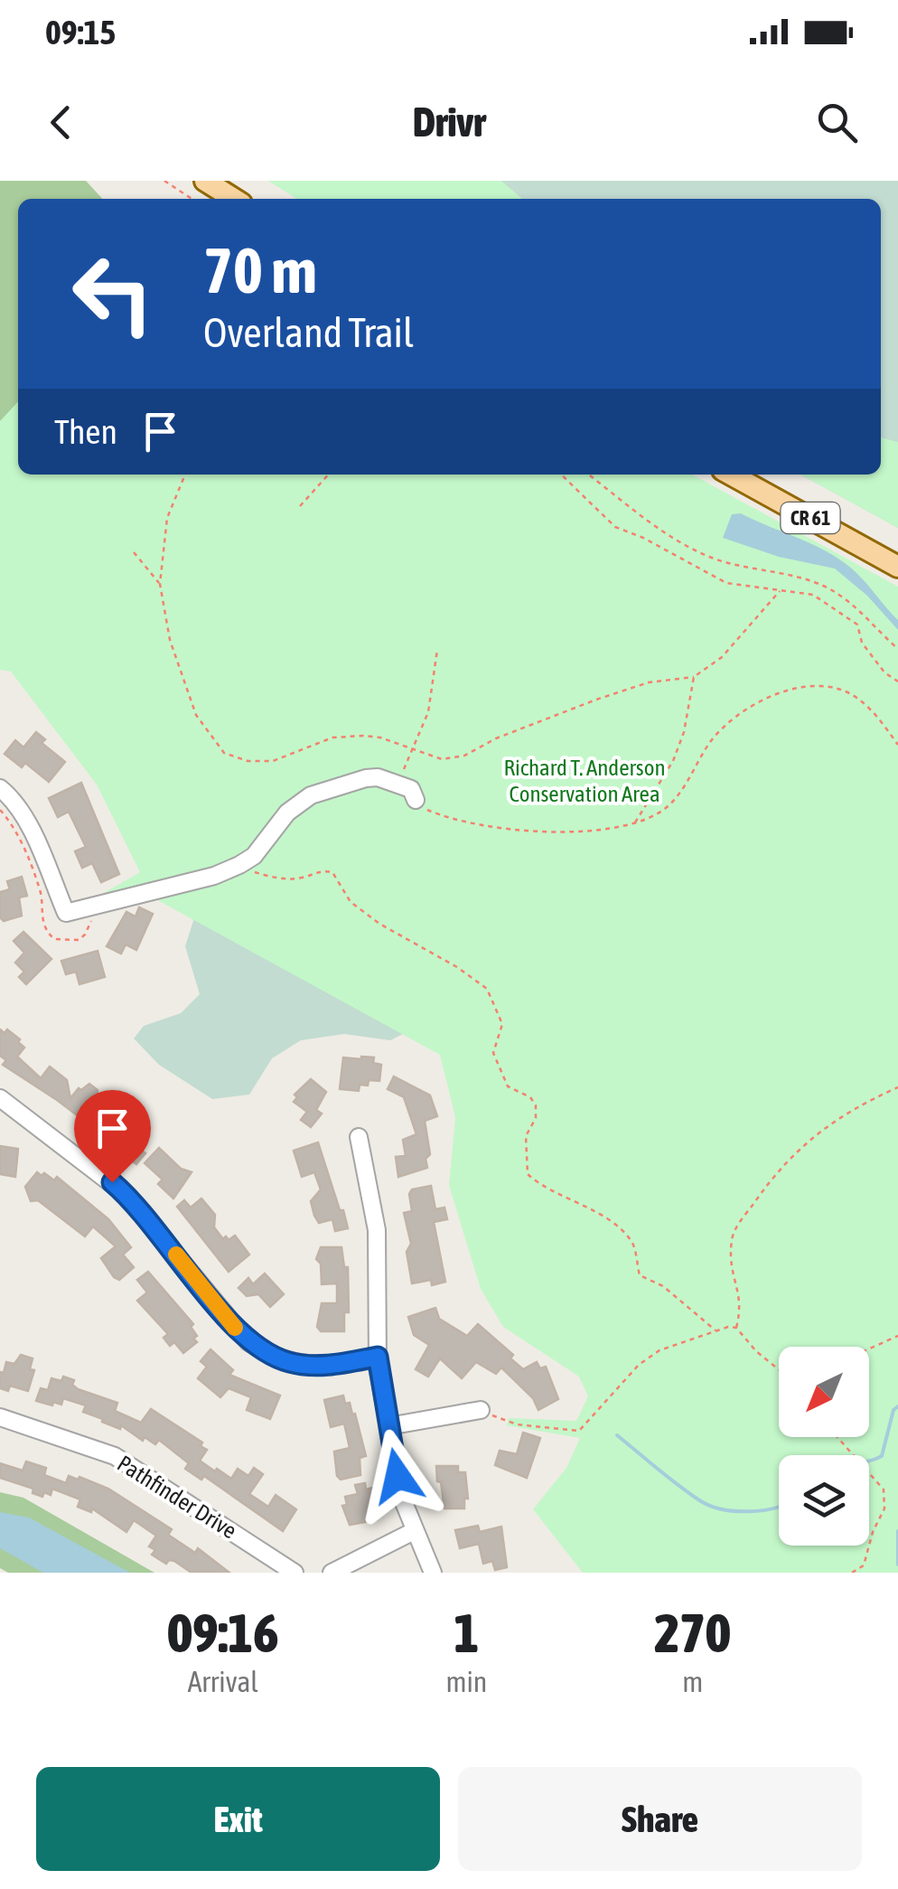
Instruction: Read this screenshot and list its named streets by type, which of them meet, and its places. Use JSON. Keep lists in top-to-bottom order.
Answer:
{
  "streets": {
    "main road": ["CR 61"],
    "street": ["Pathfinder Drive"]
  },
  "parks": ["Richard T. Anderson Conservation Area"],
  "north": "bottom left",
  "page": {
    "status": "09:15",
    "header": "Drivr",
    "turn": ["70 m", "Overland Trail"],
    "then": "Then",
    "eta": [
      "09:16",
      "Arrival",
      "1",
      "min",
      "270",
      "m"
    ],
    "buttons": ["Exit", "Share"]
  }
}
